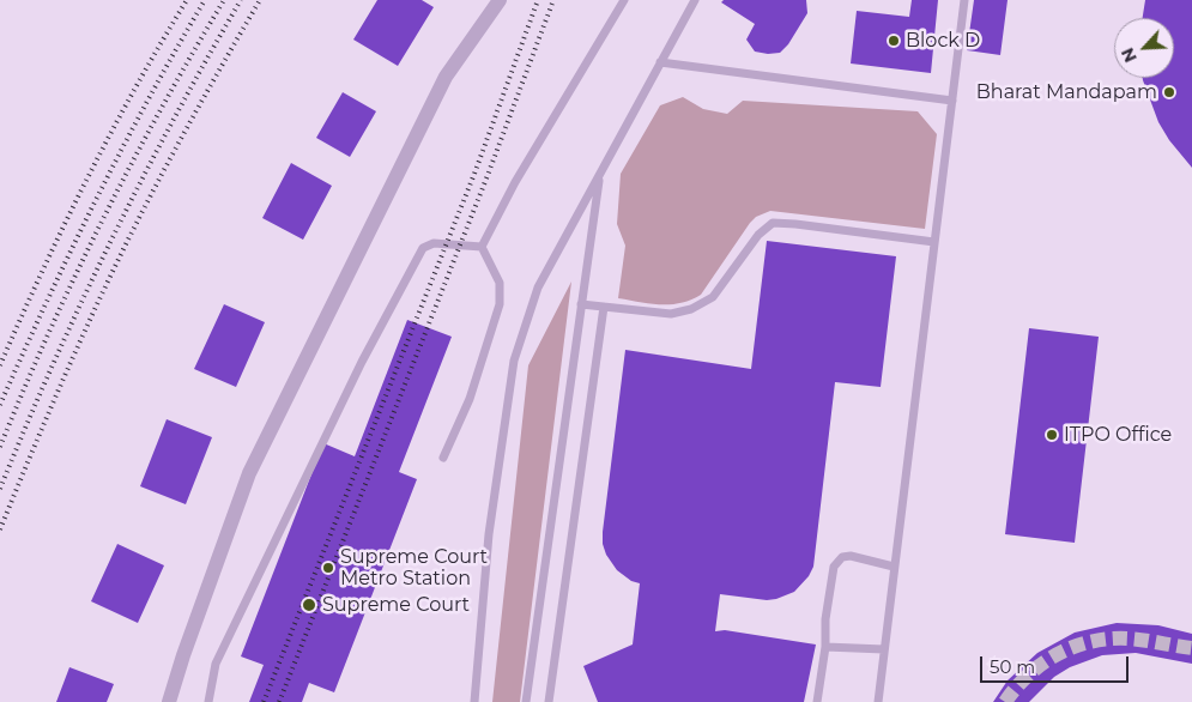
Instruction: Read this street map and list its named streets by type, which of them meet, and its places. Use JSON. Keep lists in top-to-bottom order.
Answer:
{
  "places": [
    "Block D",
    "Bharat Mandapam",
    "ITPO Office",
    "Supreme Court Metro Station",
    "Supreme Court"
  ],
  "scale_bar": "50 m",
  "north": "bottom left"
}
